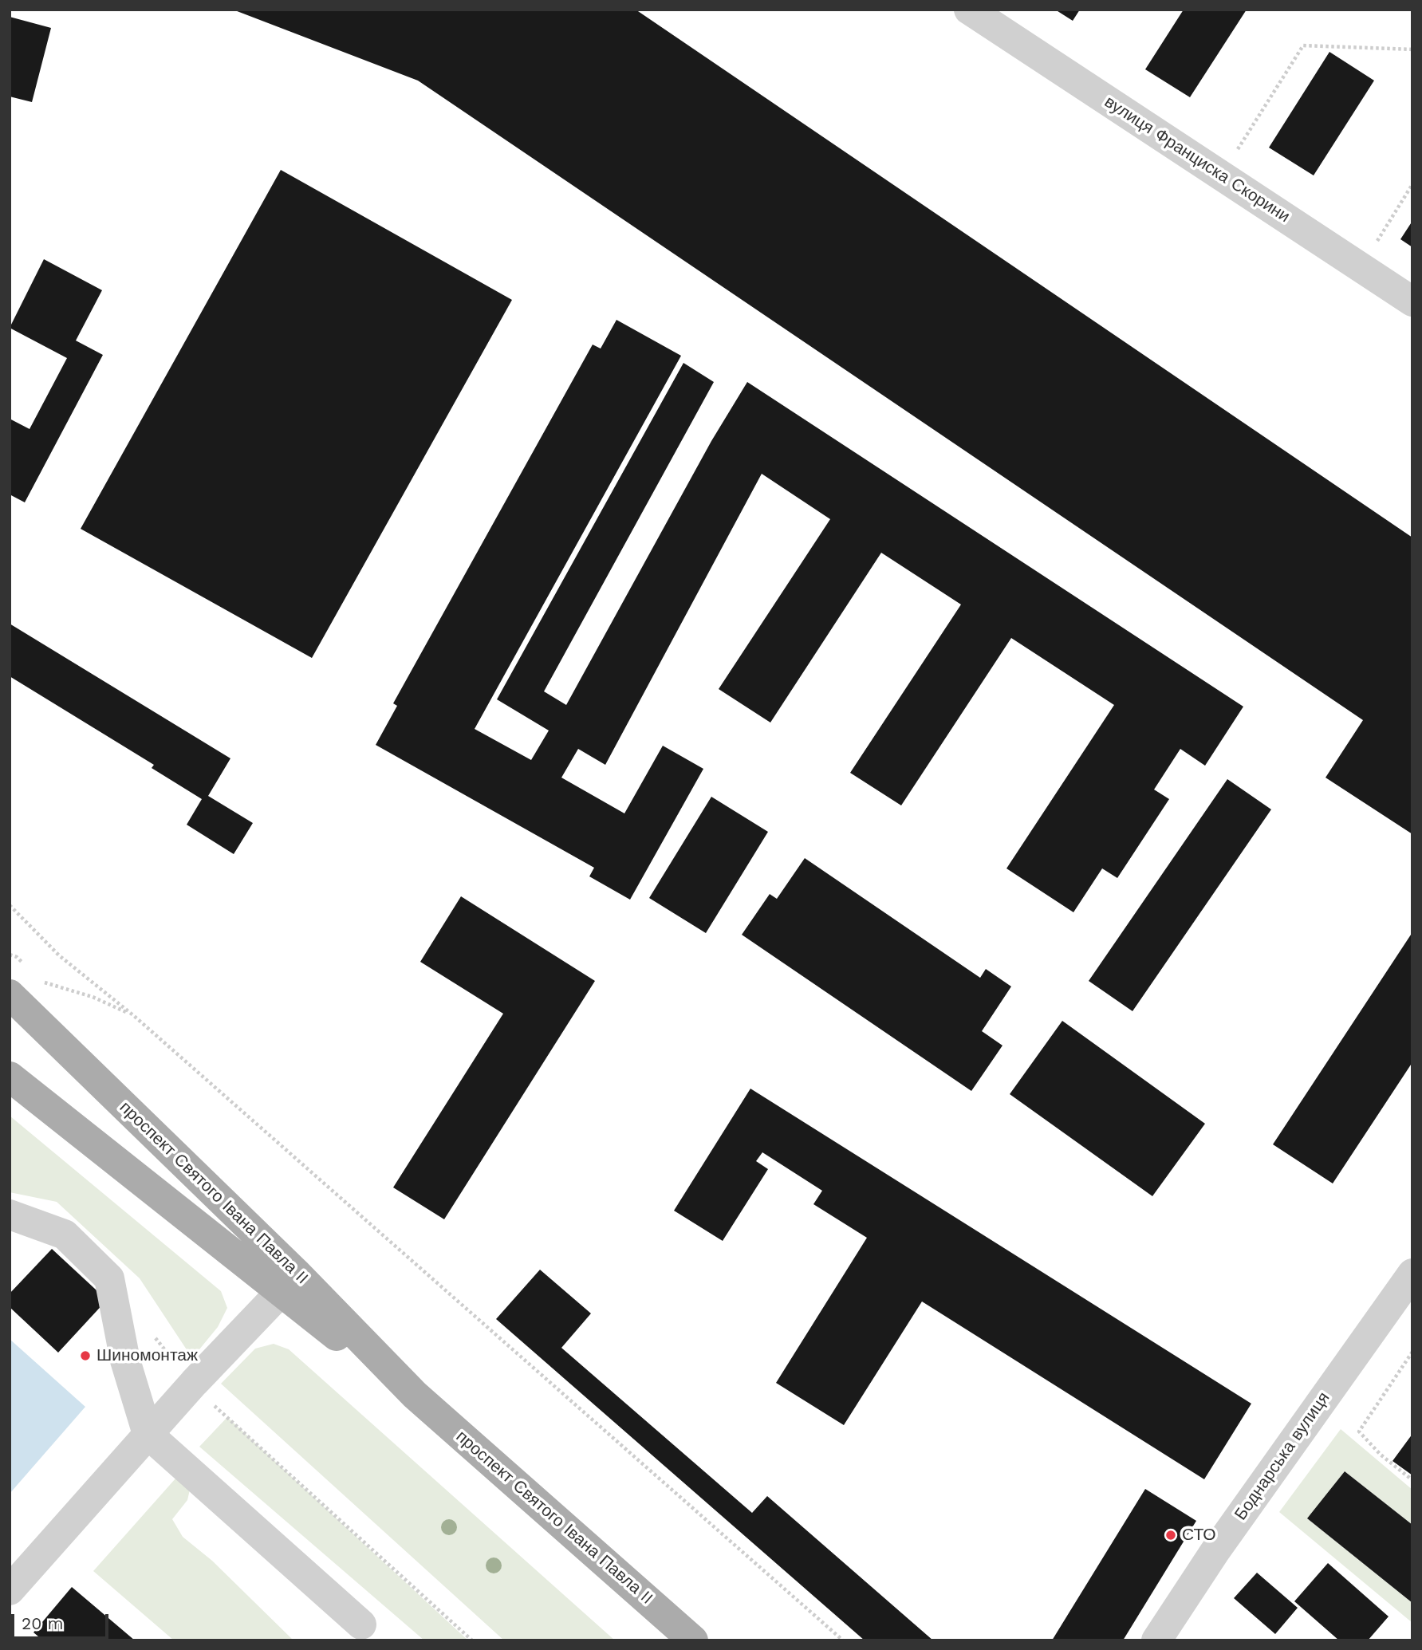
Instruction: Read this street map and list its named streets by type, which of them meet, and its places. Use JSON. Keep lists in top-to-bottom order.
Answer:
{
  "streets": {
    "main road": ["проспект Святого Івана Павла II"],
    "street": ["вулиця Франциска Скорини", "Боднарська вулиця"]
  },
  "places": ["Шиномонтаж", "СТО"],
  "scale_bar": "20 m"
}
